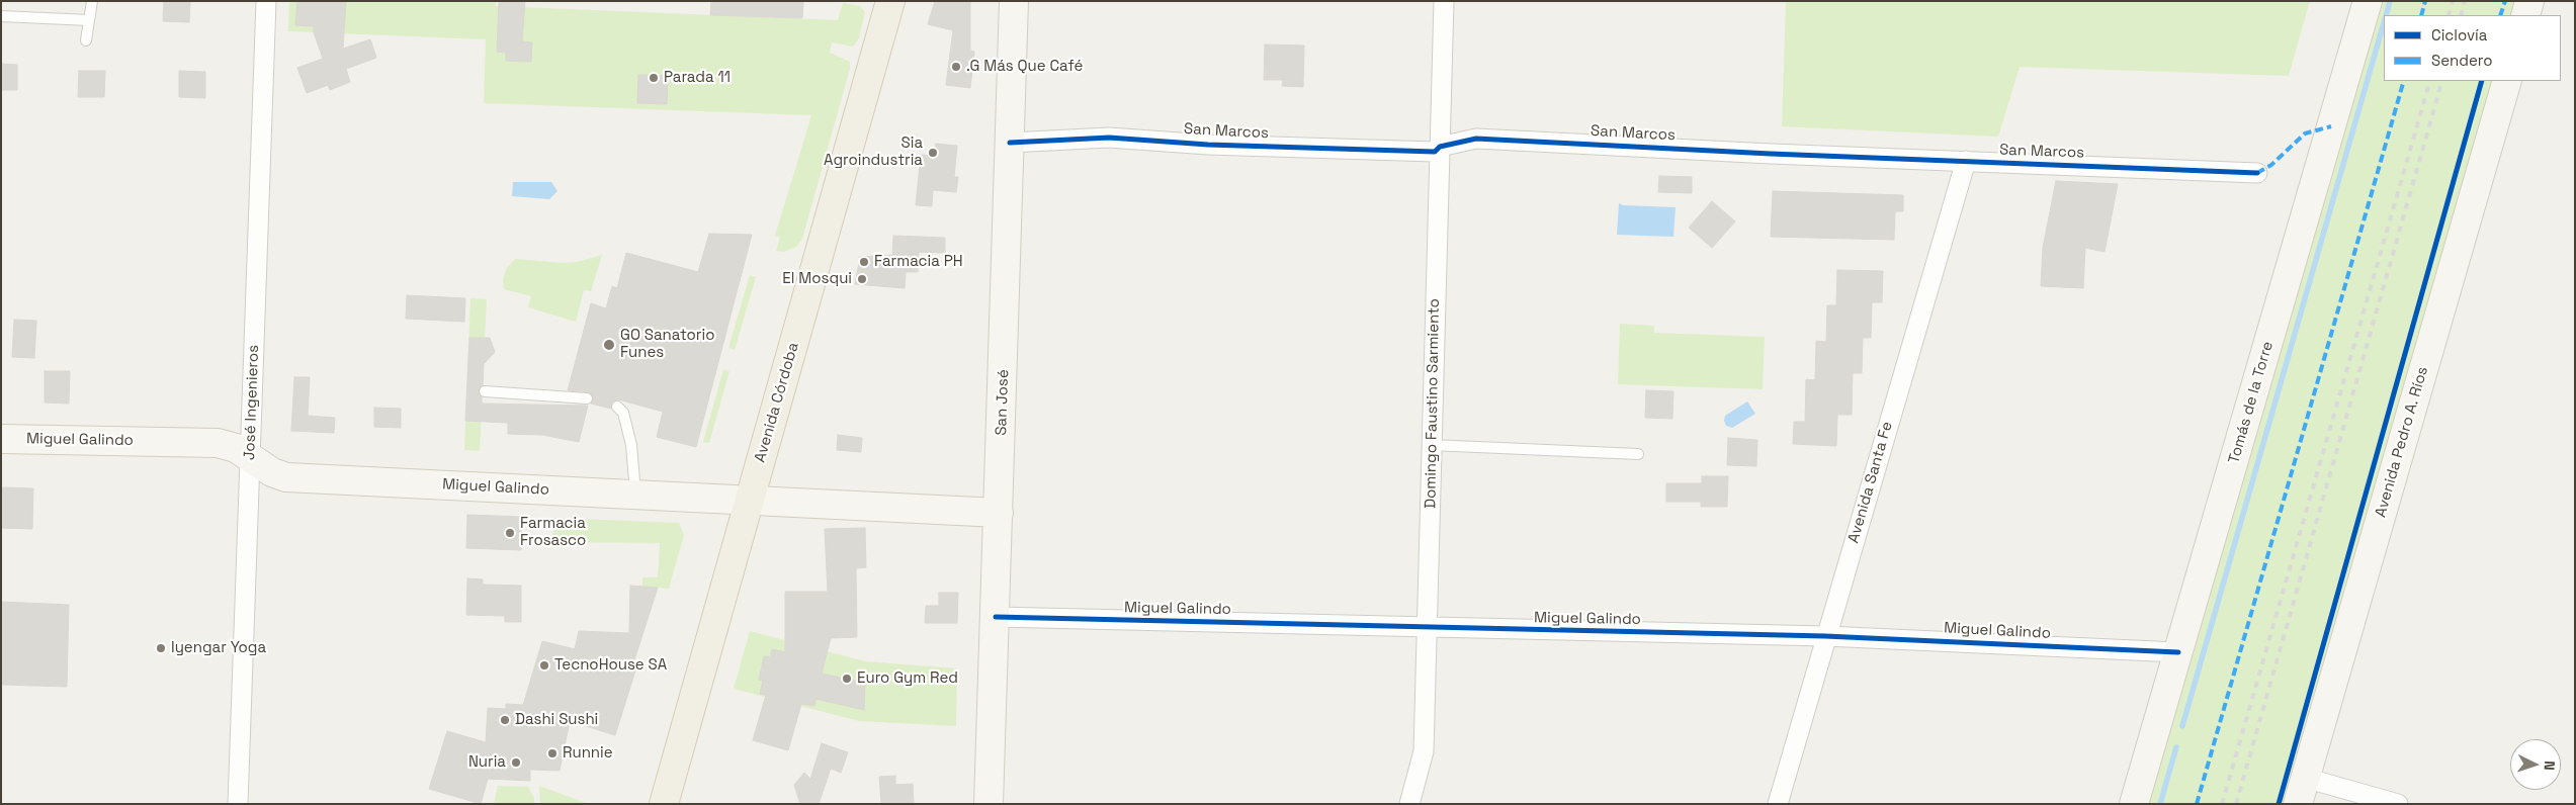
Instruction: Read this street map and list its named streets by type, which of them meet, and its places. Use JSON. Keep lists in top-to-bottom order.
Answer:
{
  "streets": {
    "main road": ["Avenida Córdoba"],
    "street": [
      "San Marcos",
      "José Ingenieros",
      "San José",
      "Tomás de la Torre",
      "Domingo Faustino Sarmiento",
      "Miguel Galindo",
      "Avenida Pedro A. Ríos",
      "Avenida Santa Fe"
    ]
  },
  "crossings": [
    ["San Marcos", "San José"],
    ["San Marcos", "Domingo Faustino Sarmiento"],
    ["San Marcos", "Avenida Santa Fe"],
    ["José Ingenieros", "Miguel Galindo"],
    ["Avenida Córdoba", "Miguel Galindo"],
    ["San José", "Miguel Galindo"],
    ["Tomás de la Torre", "Miguel Galindo"],
    ["Domingo Faustino Sarmiento", "Miguel Galindo"],
    ["Miguel Galindo", "Avenida Santa Fe"]
  ],
  "places": [
    ".G Más Que Café",
    "Parada 11",
    "Sia Agroindustria",
    "Farmacia PH",
    "El Mosqui",
    "GO Sanatorio Funes",
    "Farmacia Frosasco",
    "Iyengar Yoga",
    "TecnoHouse SA",
    "Euro Gym Red",
    "Dashi Sushi",
    "Runnie",
    "Nuria"
  ],
  "legend": ["Ciclovía", "Sendero"],
  "north": "right"
}
